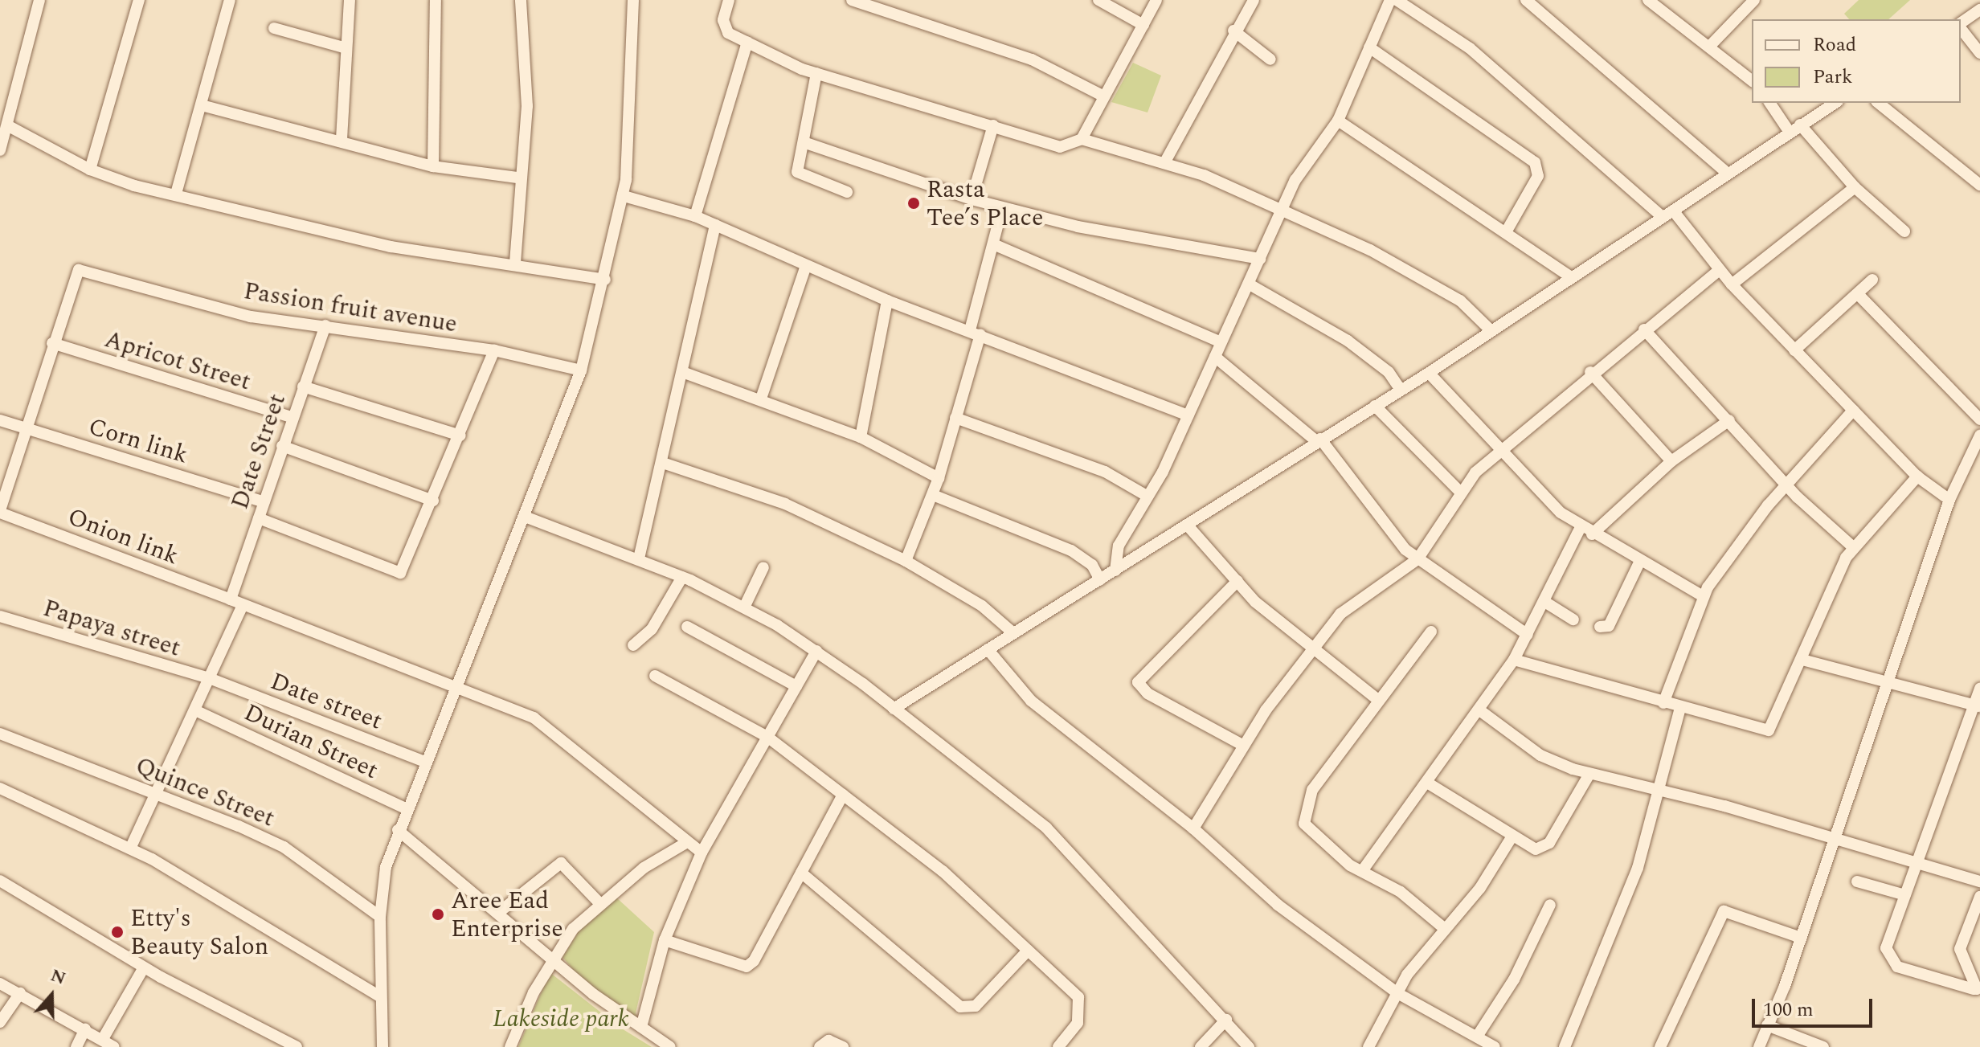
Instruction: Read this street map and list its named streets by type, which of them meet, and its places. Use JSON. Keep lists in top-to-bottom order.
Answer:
{
  "streets": {
    "street": [
      "Passion fruit avenue",
      "Apricot Street",
      "Corn link",
      "Date Street",
      "Onion link",
      "Papaya street",
      "Date street",
      "Durian Street",
      "Quince Street"
    ]
  },
  "crossings": [
    ["Passion fruit avenue", "Apricot Street"],
    ["Passion fruit avenue", "Date Street"],
    ["Apricot Street", "Date Street"],
    ["Corn link", "Date Street"],
    ["Date Street", "Onion link"],
    ["Papaya street", "Date street"]
  ],
  "parks": ["Lakeside park"],
  "places": ["Rasta Tee’s Place", "Aree Ead Enterprise", "Etty's Beauty Salon"],
  "legend": ["Road", "Park"],
  "scale_bar": "100 m",
  "north": "top"
}
